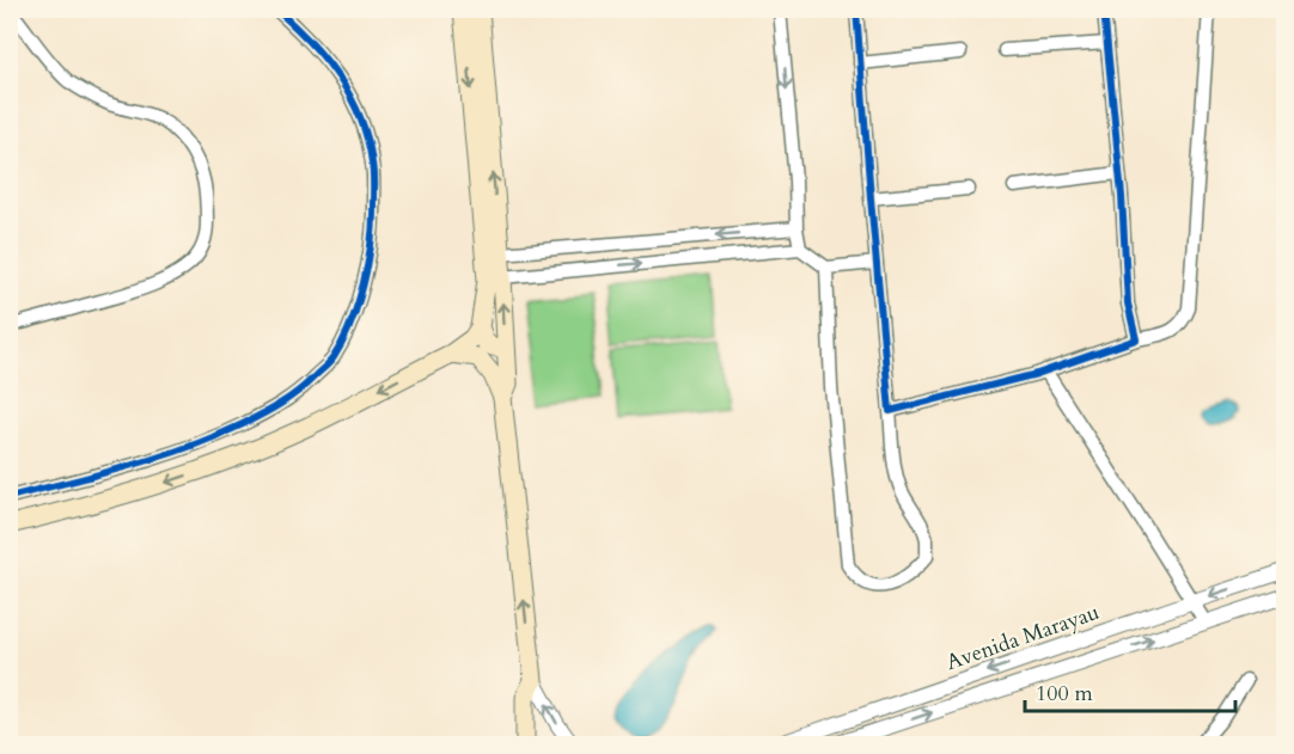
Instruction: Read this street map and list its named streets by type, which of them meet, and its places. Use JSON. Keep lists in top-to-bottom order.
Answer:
{
  "streets": {
    "street": ["Avenida Marayau"]
  },
  "scale_bar": "100 m"
}
